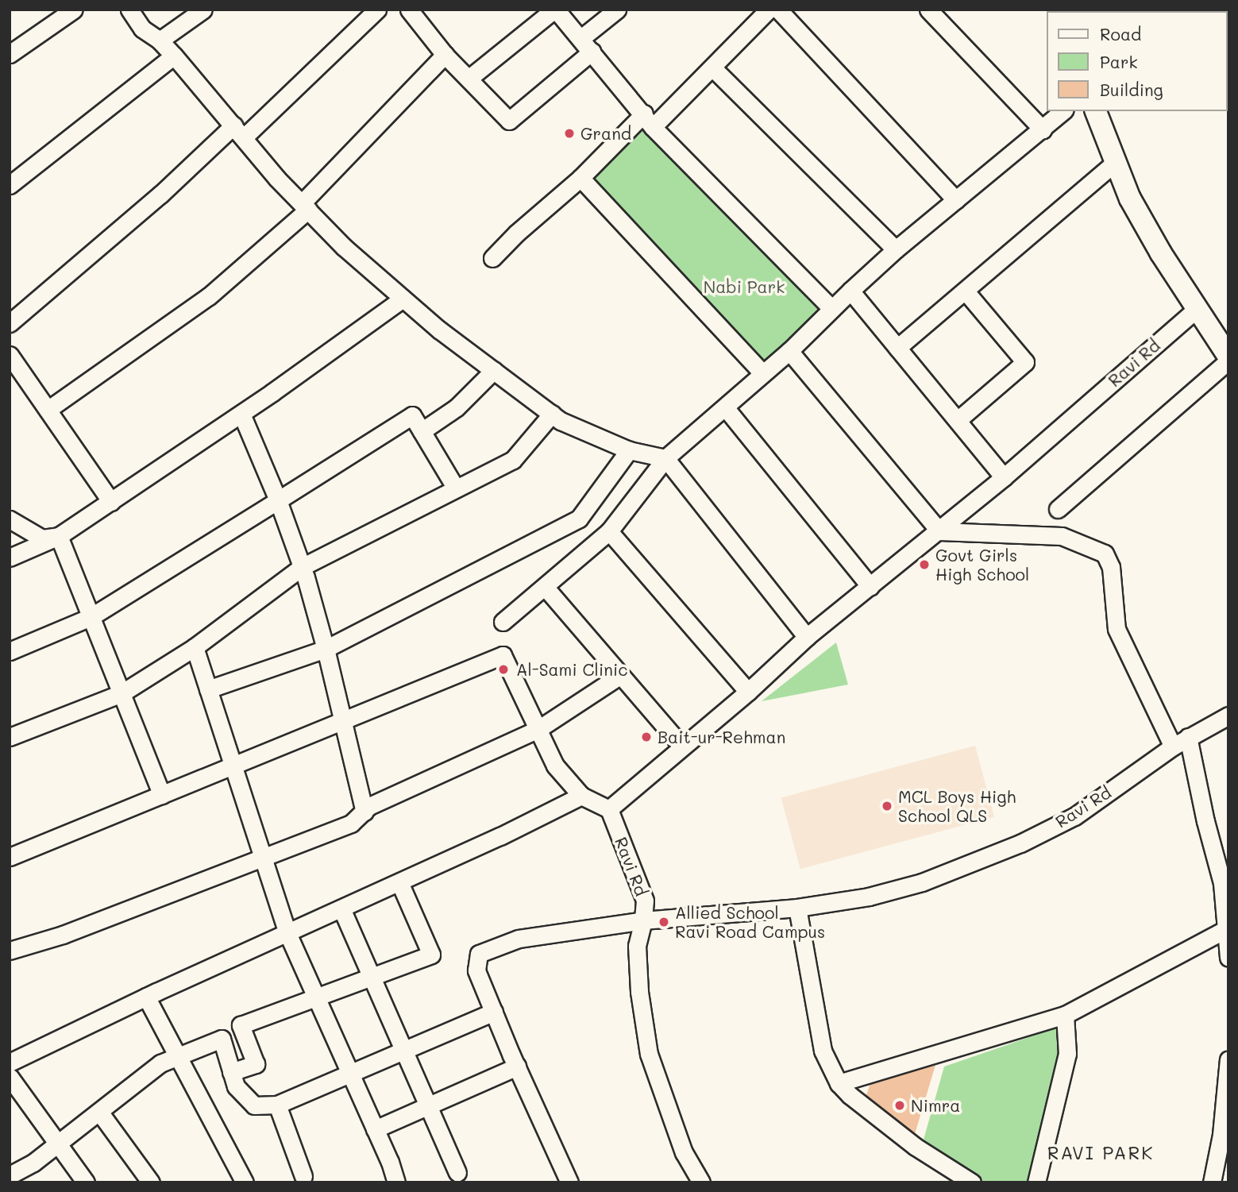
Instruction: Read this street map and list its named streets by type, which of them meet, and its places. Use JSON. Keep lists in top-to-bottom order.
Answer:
{
  "streets": {
    "street": ["Ravi Rd"]
  },
  "districts": ["RAVI PARK"],
  "parks": ["Nabi Park"],
  "places": [
    "Grand",
    "Govt Girls High School",
    "Al-Sami Clinic",
    "Bait-ur-Rehman",
    "MCL Boys High School QLS",
    "Allied School Ravi Road Campus",
    "Nimra"
  ],
  "legend": ["Road", "Park", "Building"]
}
